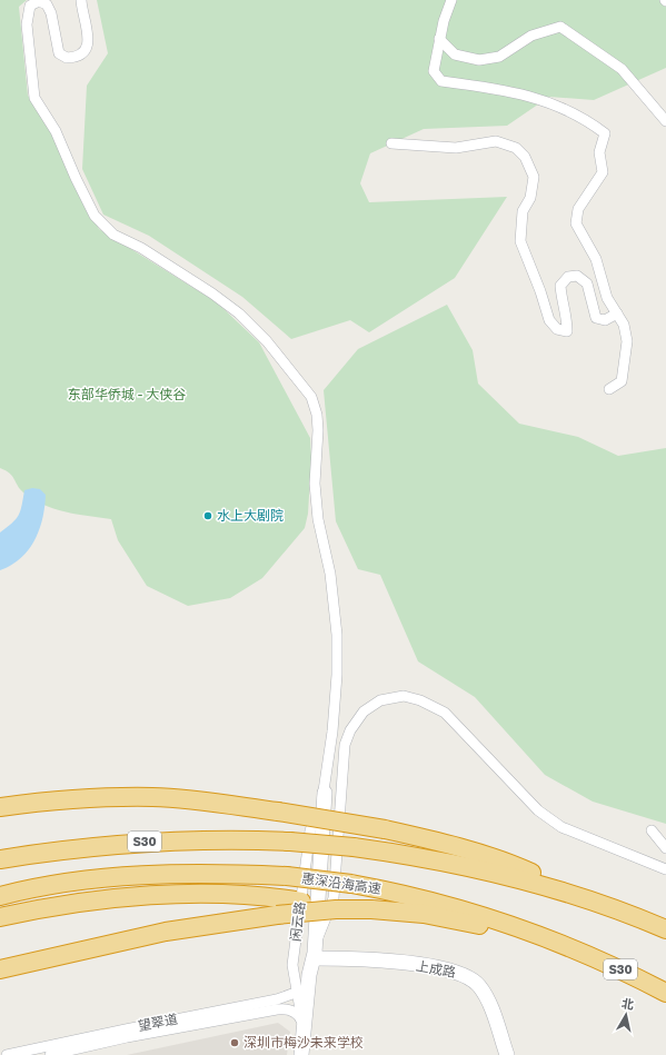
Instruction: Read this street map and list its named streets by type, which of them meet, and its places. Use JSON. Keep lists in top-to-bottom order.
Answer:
{
  "streets": {
    "highway": ["S30", "惠深沿海高速"],
    "street": ["闲云路", "上成路", "望翠道"]
  },
  "crossings": [
    ["闲云路", "上成路"],
    ["闲云路", "望翠道"]
  ],
  "parks": ["东部华侨城 - 大侠谷"],
  "places": ["水上大剧院", "深圳市梅沙未来学校"],
  "north": "top"
}
